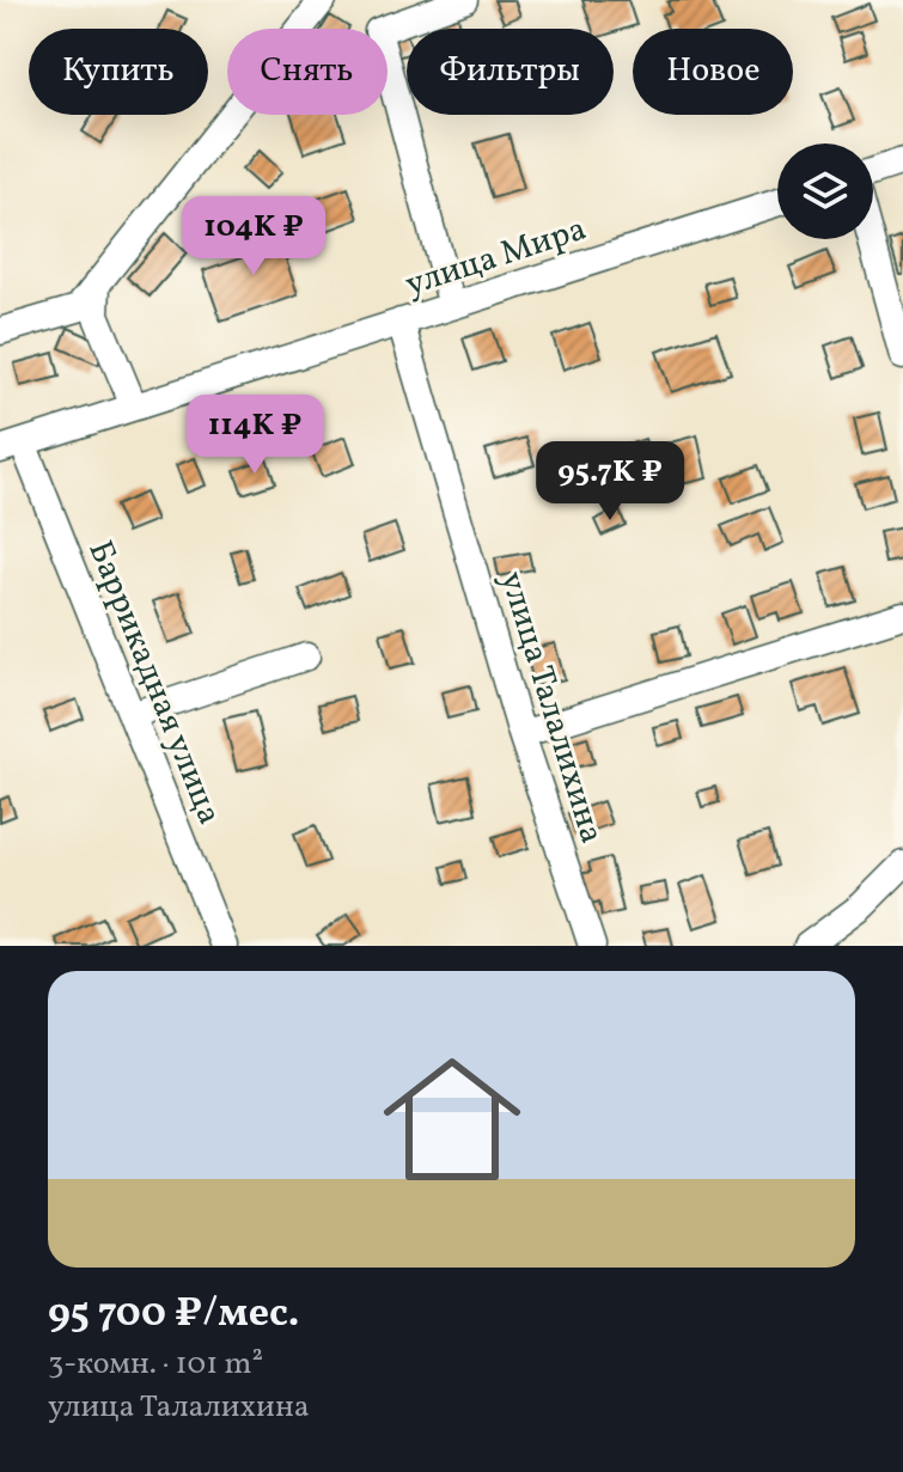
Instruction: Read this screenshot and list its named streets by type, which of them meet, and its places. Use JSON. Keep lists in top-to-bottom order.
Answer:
{
  "streets": {
    "street": ["улица Мира", "Баррикадная улица", "улица Талалихина"]
  },
  "crossings": [
    ["улица Мира", "Баррикадная улица"],
    ["улица Мира", "улица Талалихина"]
  ],
  "page": {
    "chip": [
      "Купить",
      "Снять",
      "Фильтры",
      "Новое"
    ],
    "price": ["104K ₽", "114K ₽", "95.7K ₽"],
    "list": [
      {
        "name": "95 700 ₽/мес.",
        "note": "3-комн. · 101 m² · улица Талалихина"
      }
    ]
  }
}
